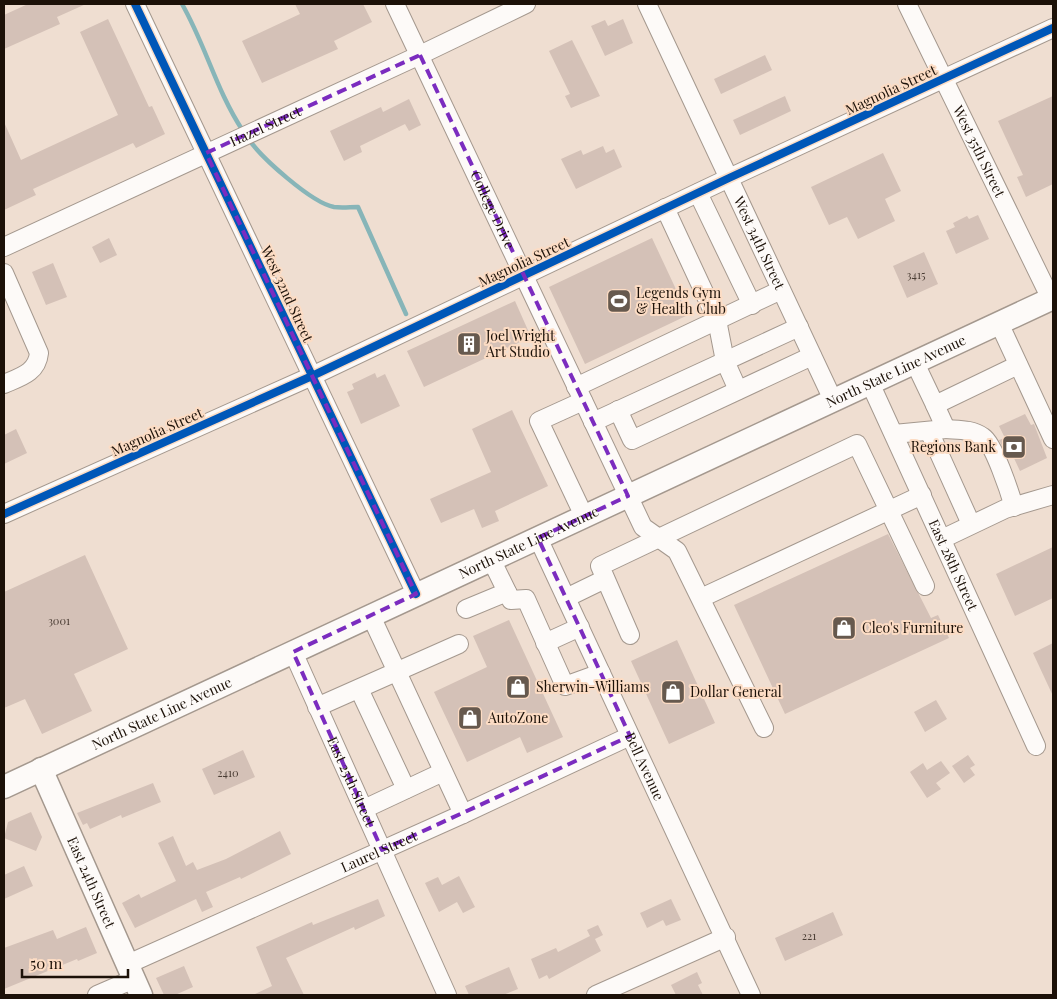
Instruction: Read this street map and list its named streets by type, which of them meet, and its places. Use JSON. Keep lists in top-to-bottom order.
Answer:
{
  "streets": {
    "main road": ["North State Line Avenue", "East 24th Street"],
    "street": [
      "Magnolia Street",
      "Hazel Street",
      "West 35th Street",
      "College Drive",
      "West 34th Street",
      "West 32nd Street",
      "East 28th Street",
      "Bell Avenue",
      "East 25th Street",
      "Laurel Street"
    ]
  },
  "crossings": [
    ["Magnolia Street", "West 35th Street"],
    ["Magnolia Street", "College Drive"],
    ["Magnolia Street", "West 34th Street"],
    ["Magnolia Street", "West 32nd Street"],
    ["Hazel Street", "College Drive"],
    ["Hazel Street", "West 32nd Street"],
    ["West 35th Street", "North State Line Avenue"],
    ["College Drive", "North State Line Avenue"],
    ["West 34th Street", "North State Line Avenue"],
    ["West 32nd Street", "North State Line Avenue"],
    ["North State Line Avenue", "East 28th Street"],
    ["North State Line Avenue", "Bell Avenue"],
    ["North State Line Avenue", "East 25th Street"],
    ["North State Line Avenue", "East 24th Street"],
    ["Bell Avenue", "Laurel Street"],
    ["East 25th Street", "Laurel Street"],
    ["Laurel Street", "East 24th Street"]
  ],
  "places": {
    "sports": ["Legends Gym & Health Club"],
    "building": ["Joel Wright Art Studio"],
    "bank": ["Regions Bank"],
    "shop": [
      "Cleo's Furniture",
      "Sherwin-Williams",
      "Dollar General",
      "AutoZone"
    ]
  },
  "house_numbers": [
    "3415",
    "3001",
    "2410",
    "221"
  ],
  "scale_bar": "50 m"
}
